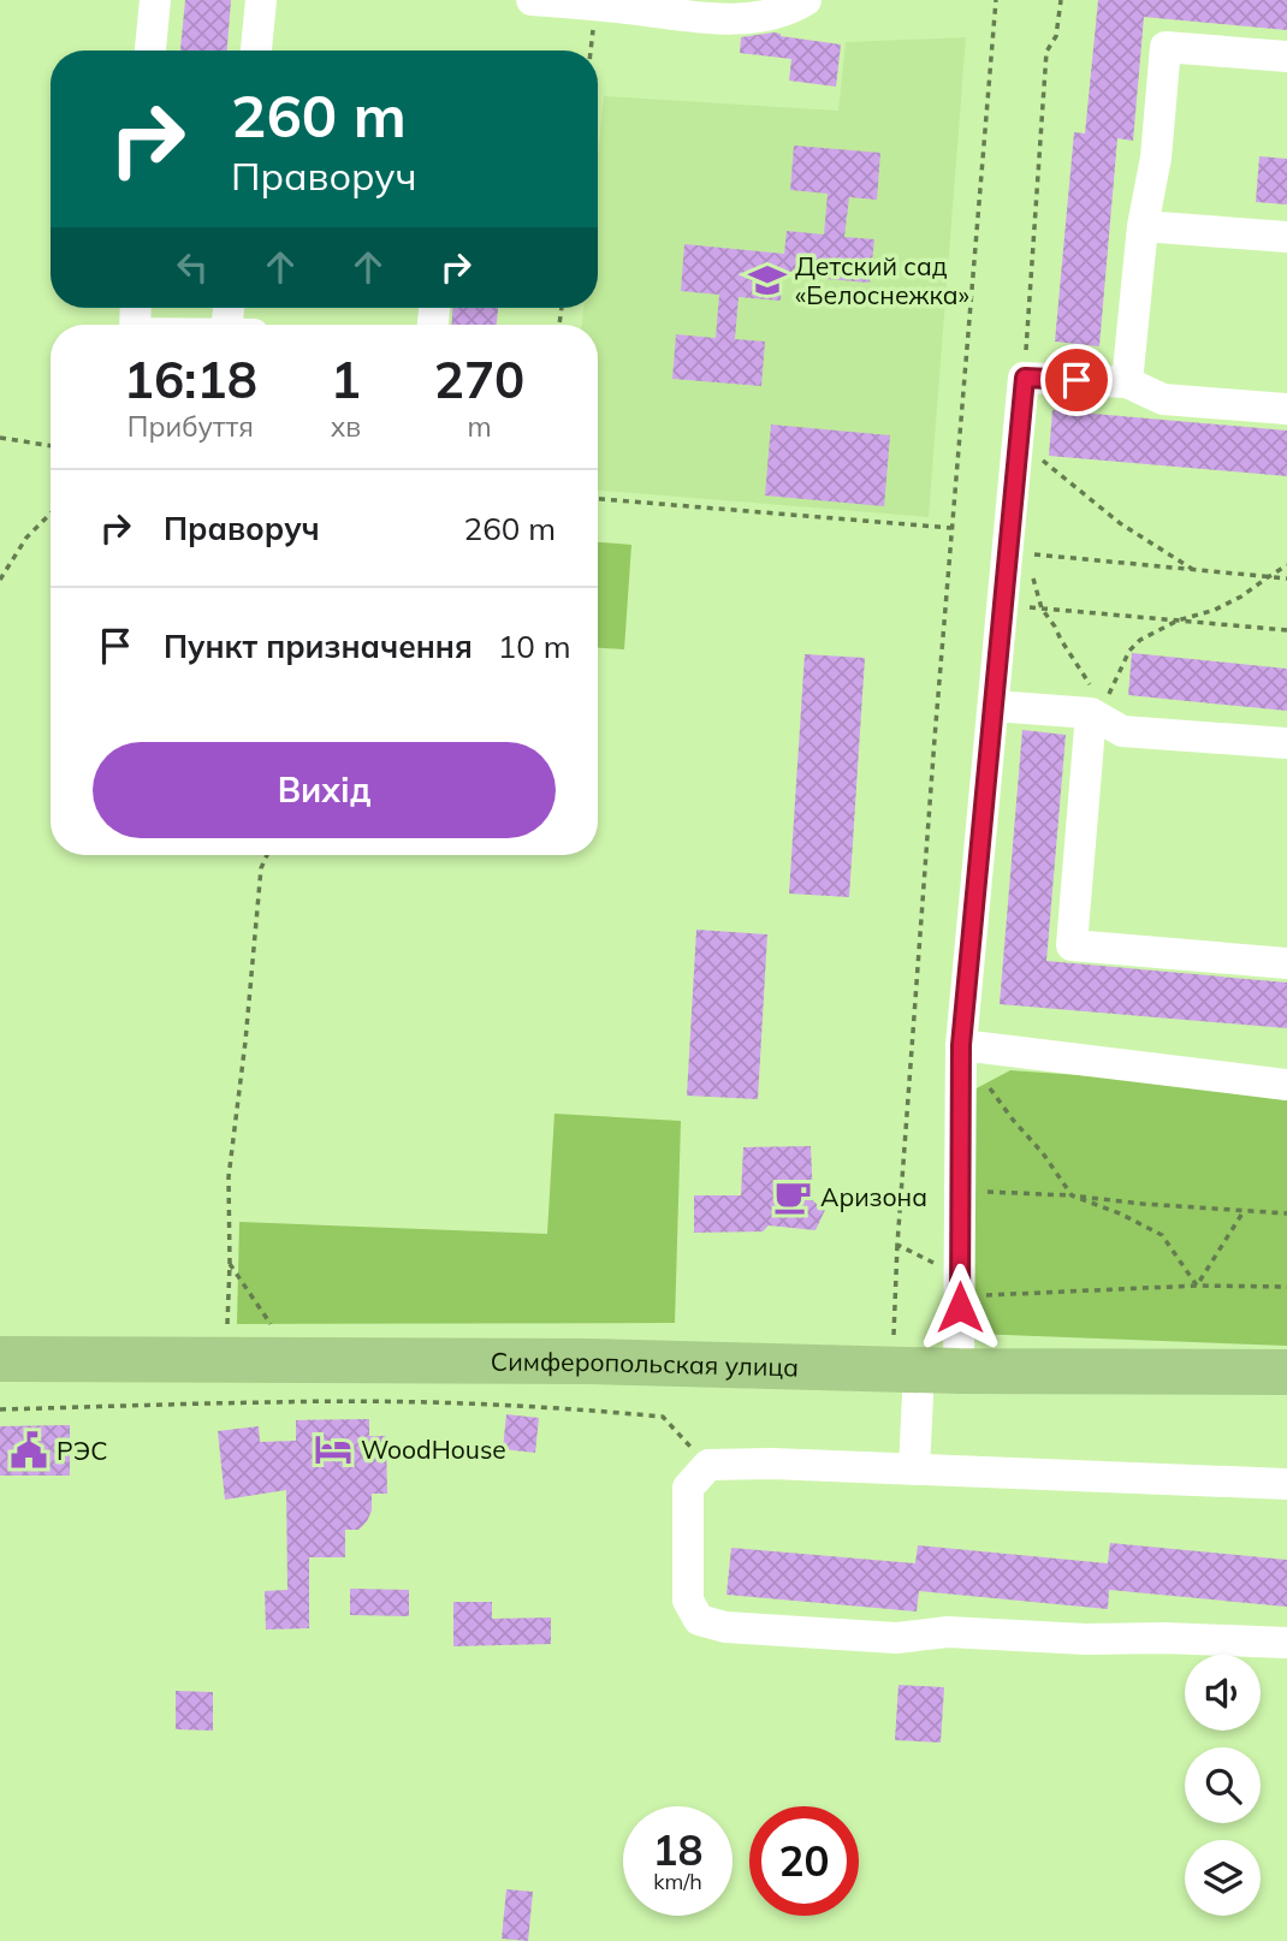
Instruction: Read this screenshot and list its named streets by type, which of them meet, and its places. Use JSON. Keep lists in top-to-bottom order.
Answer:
{
  "streets": {
    "highway": ["Симферопольская улица"]
  },
  "places": {
    "school or university": ["Детский сад «Белоснежка»"],
    "cafe": ["Аризона"],
    "hotel": ["WoodHouse"],
    "public building": ["РЭС"]
  },
  "page": {
    "turn": ["260 m", "Праворуч"],
    "eta": [
      "16:18",
      "Прибуття",
      "1",
      "хв",
      "270",
      "m"
    ],
    "list": [
      {
        "name": "Праворуч",
        "value": "260 m"
      },
      {
        "name": "Пункт призначення",
        "value": "10 m"
      }
    ],
    "buttons": "Вихід",
    "speed": "18 km/h",
    "limit": "20"
  }
}
